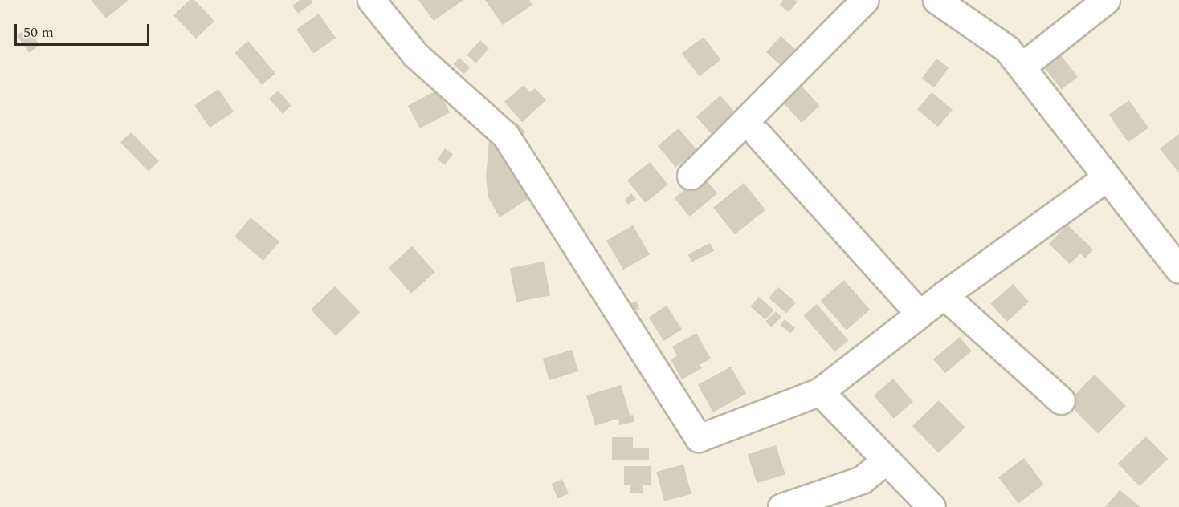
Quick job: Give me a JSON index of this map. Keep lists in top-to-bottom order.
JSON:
{
  "scale_bar": "50 m"
}
